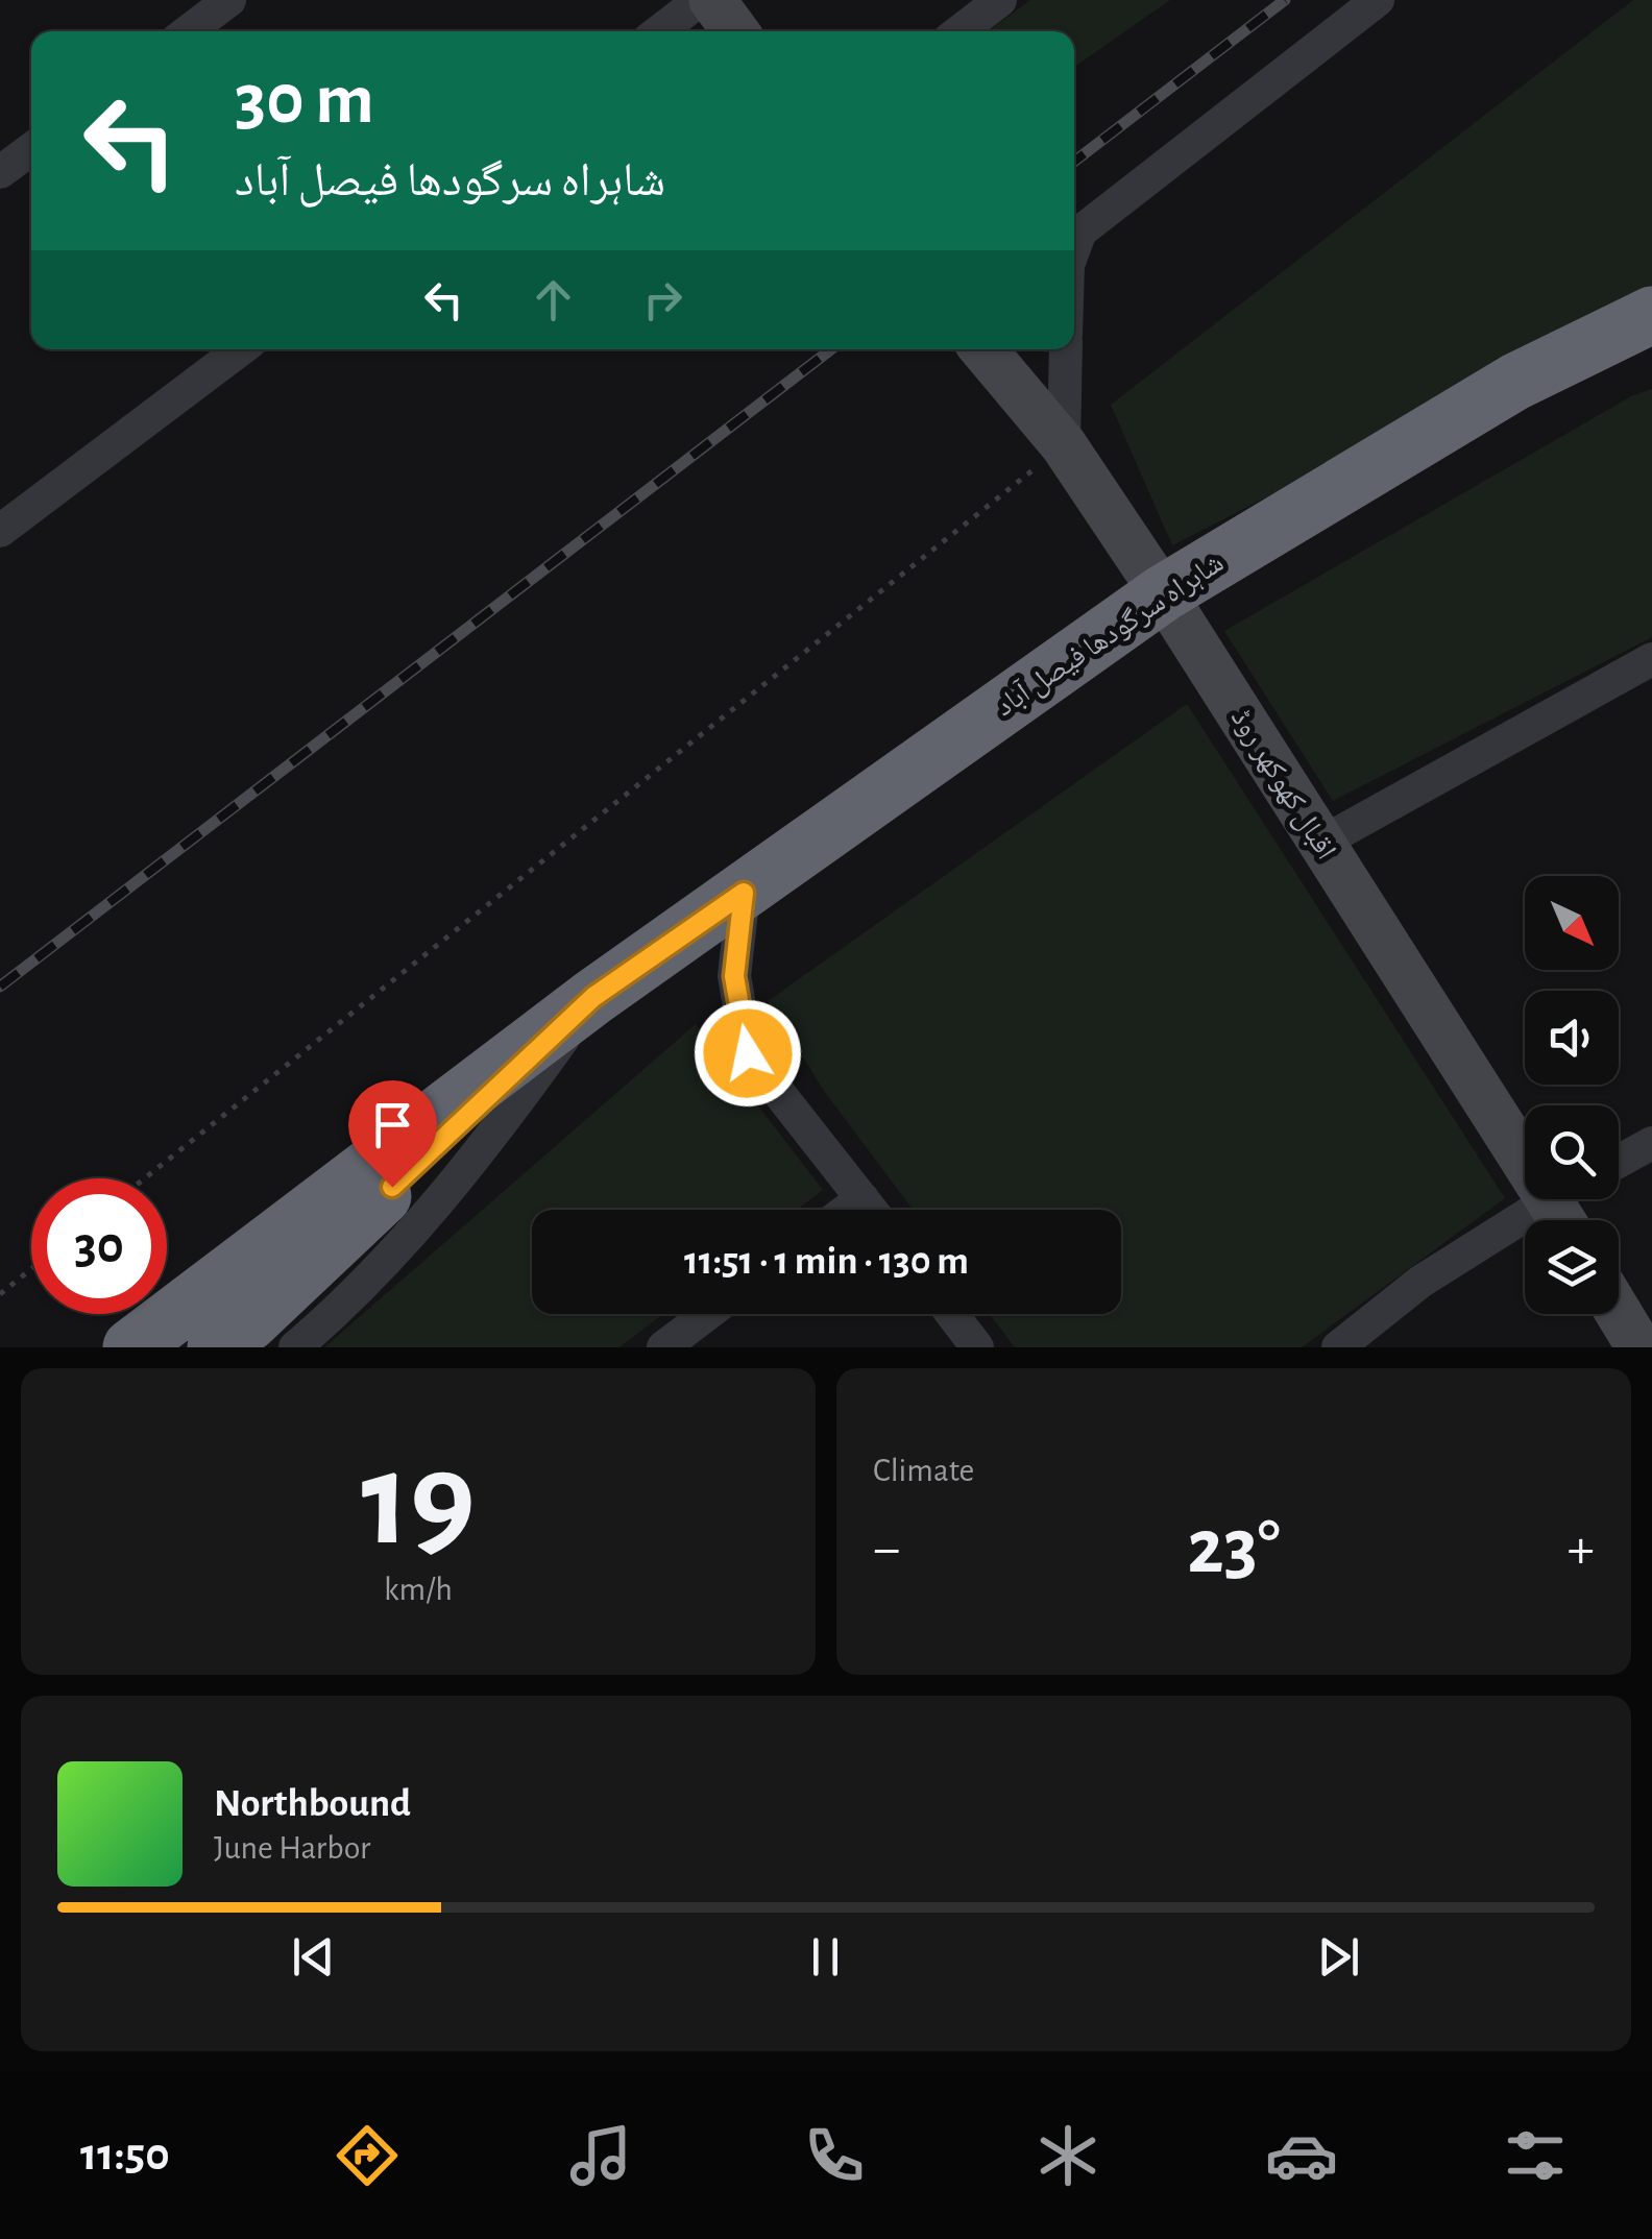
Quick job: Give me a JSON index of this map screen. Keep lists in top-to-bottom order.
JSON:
{
  "streets": {
    "highway": ["شاہراہ سرگودھا فیصل آباد"],
    "main road": ["اقبال کھوکھر روڈ"]
  },
  "crossings": [
    ["شاہراہ سرگودھا فیصل آباد", "اقبال کھوکھر روڈ"]
  ],
  "north": "bottom right",
  "page": {
    "turn": ["30 m", "شاہراہ سرگودھا فیصل آباد"],
    "limit": "30",
    "trip": "11:51 · 1 min · 130 m",
    "tile": [
      ["19", "km/h"],
      "Climate"
    ],
    "heat": ["−", "23°", "+"],
    "song": ["Northbound", "June Harbor"],
    "tabs": "11:50"
  }
}
